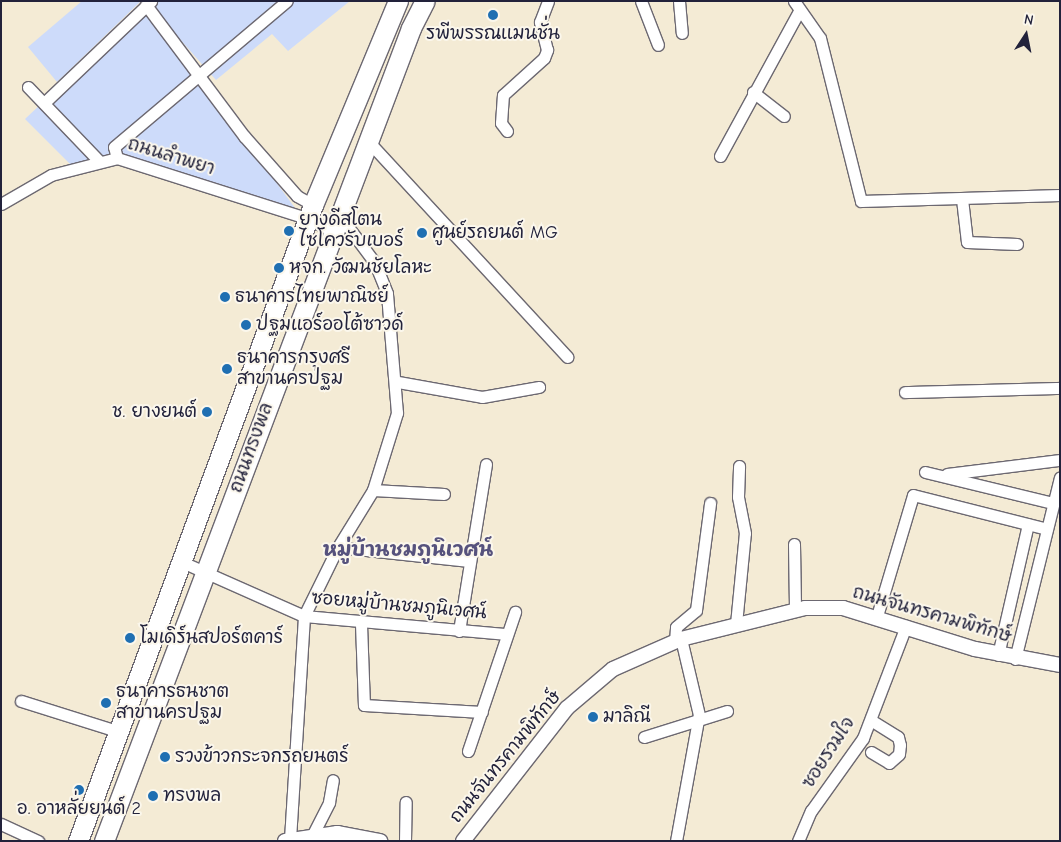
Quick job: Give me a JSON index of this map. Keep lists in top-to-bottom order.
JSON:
{
  "streets": {
    "highway": ["ถนนทรงพล"],
    "street": [
      "ถนนลำพยา",
      "ซอยหมู่บ้านชมภูนิเวศน์",
      "ถนนจันทรคามพิทักษ์",
      "ซอยรวมใจ"
    ]
  },
  "crossings": [
    ["ถนนลำพยา", "ถนนทรงพล"],
    ["ถนนทรงพล", "ซอยหมู่บ้านชมภูนิเวศน์"],
    ["ถนนจันทรคามพิทักษ์", "ซอยรวมใจ"]
  ],
  "districts": ["หมู่บ้านชมภูนิเวศน์"],
  "places": [
    "รพีพรรณแมนชั่น",
    "ยางดีสโตน ไซโควรับเบอร์",
    "ศูนย์รถยนต์ MG",
    "หจก. วัฒนชัยโลหะ",
    "ธนาคารไทยพาณิชย์",
    "ปฐมแอร์ออโต้ซาวด์",
    "ธนาคารกรุงศรี สาขานครปฐม",
    "ช. ยางยนต์",
    "โมเดิร์นสปอร์ตคาร์",
    "ธนาคารธนชาต สาขานครปฐม",
    "มาลิณี",
    "รวงข้าวกระจกรถยนตร์",
    "อ. อาหลั่ยยนต์ 2",
    "ทรงพล"
  ],
  "north": "top"
}
